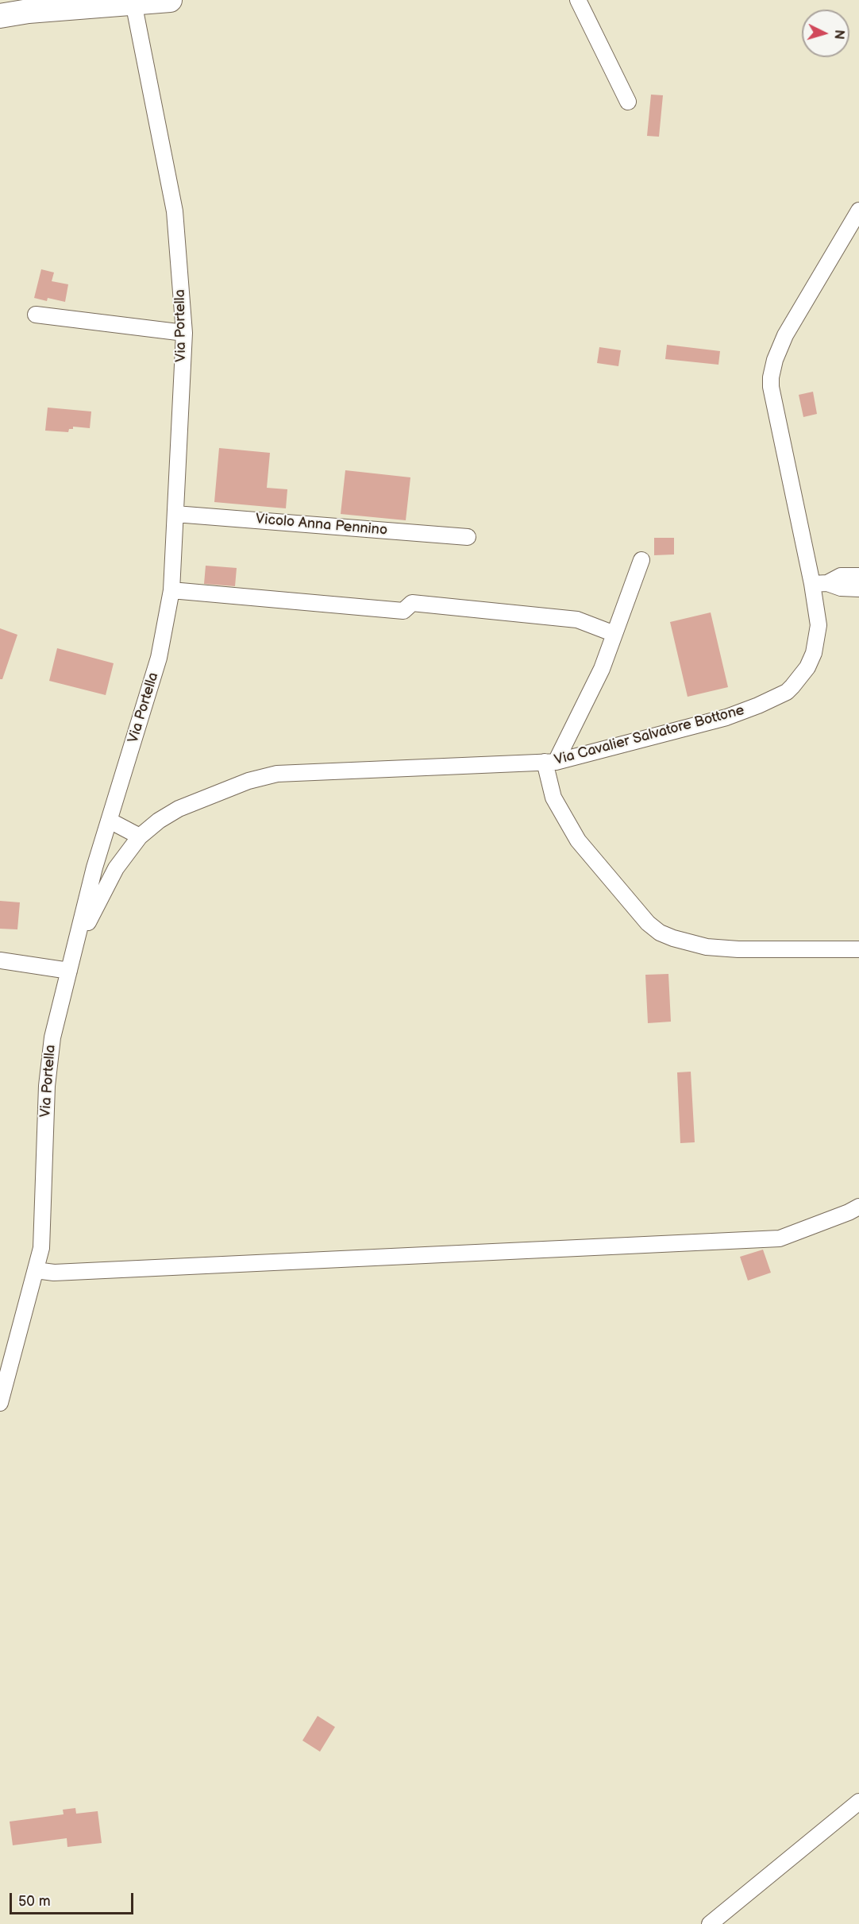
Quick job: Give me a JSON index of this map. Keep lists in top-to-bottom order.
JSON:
{
  "streets": {
    "street": ["Via Portella", "Vicolo Anna Pennino", "Via Cavalier Salvatore Bottone"]
  },
  "crossings": [
    ["Via Portella", "Vicolo Anna Pennino"],
    ["Via Portella", "Via Cavalier Salvatore Bottone"]
  ],
  "scale_bar": "50 m",
  "north": "right"
}
